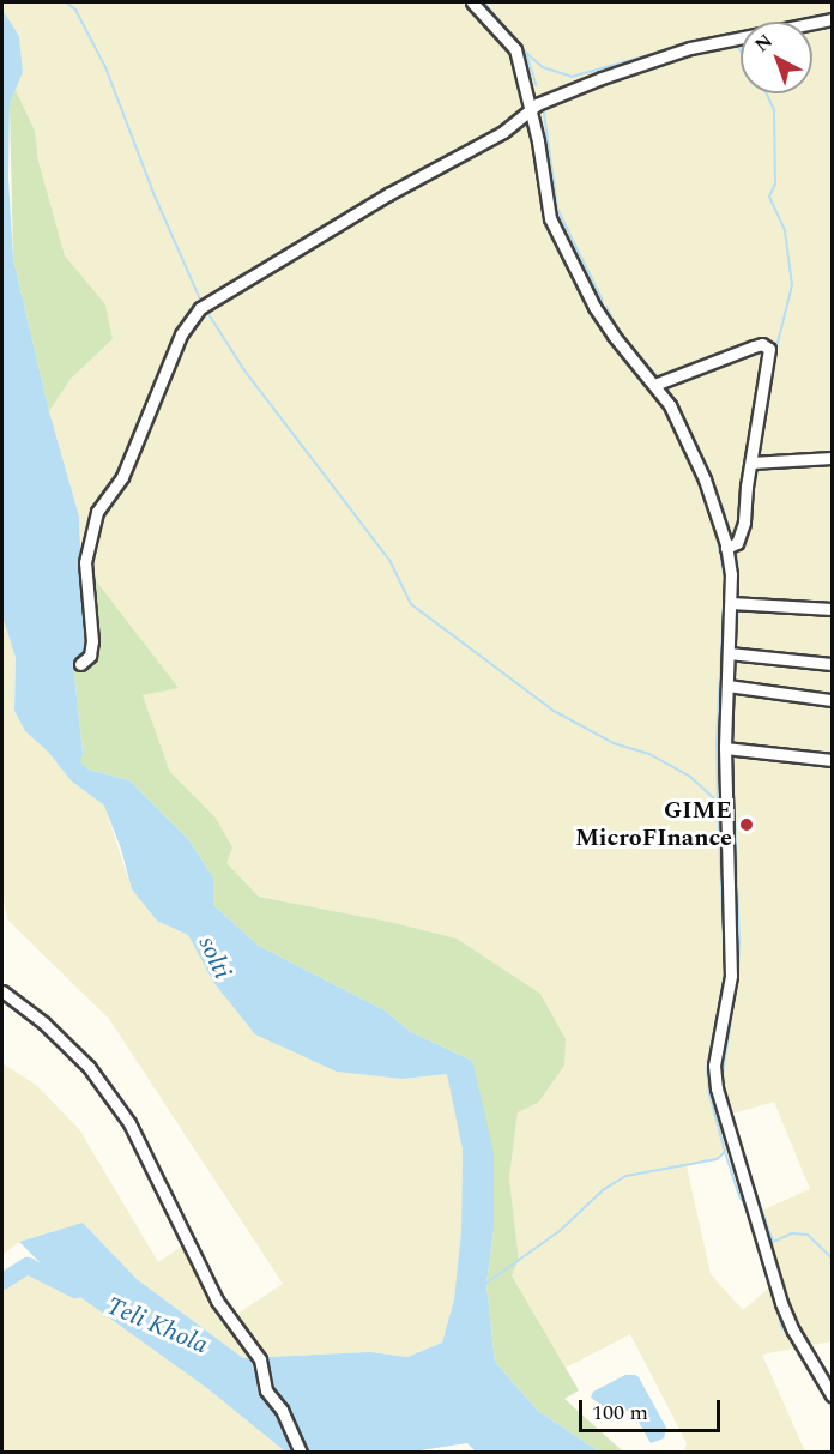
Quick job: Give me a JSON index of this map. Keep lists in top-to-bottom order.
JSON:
{
  "water": ["solti", "Teli Khola"],
  "places": ["GIME MicroFInance"],
  "scale_bar": "100 m",
  "north": "top left"
}
